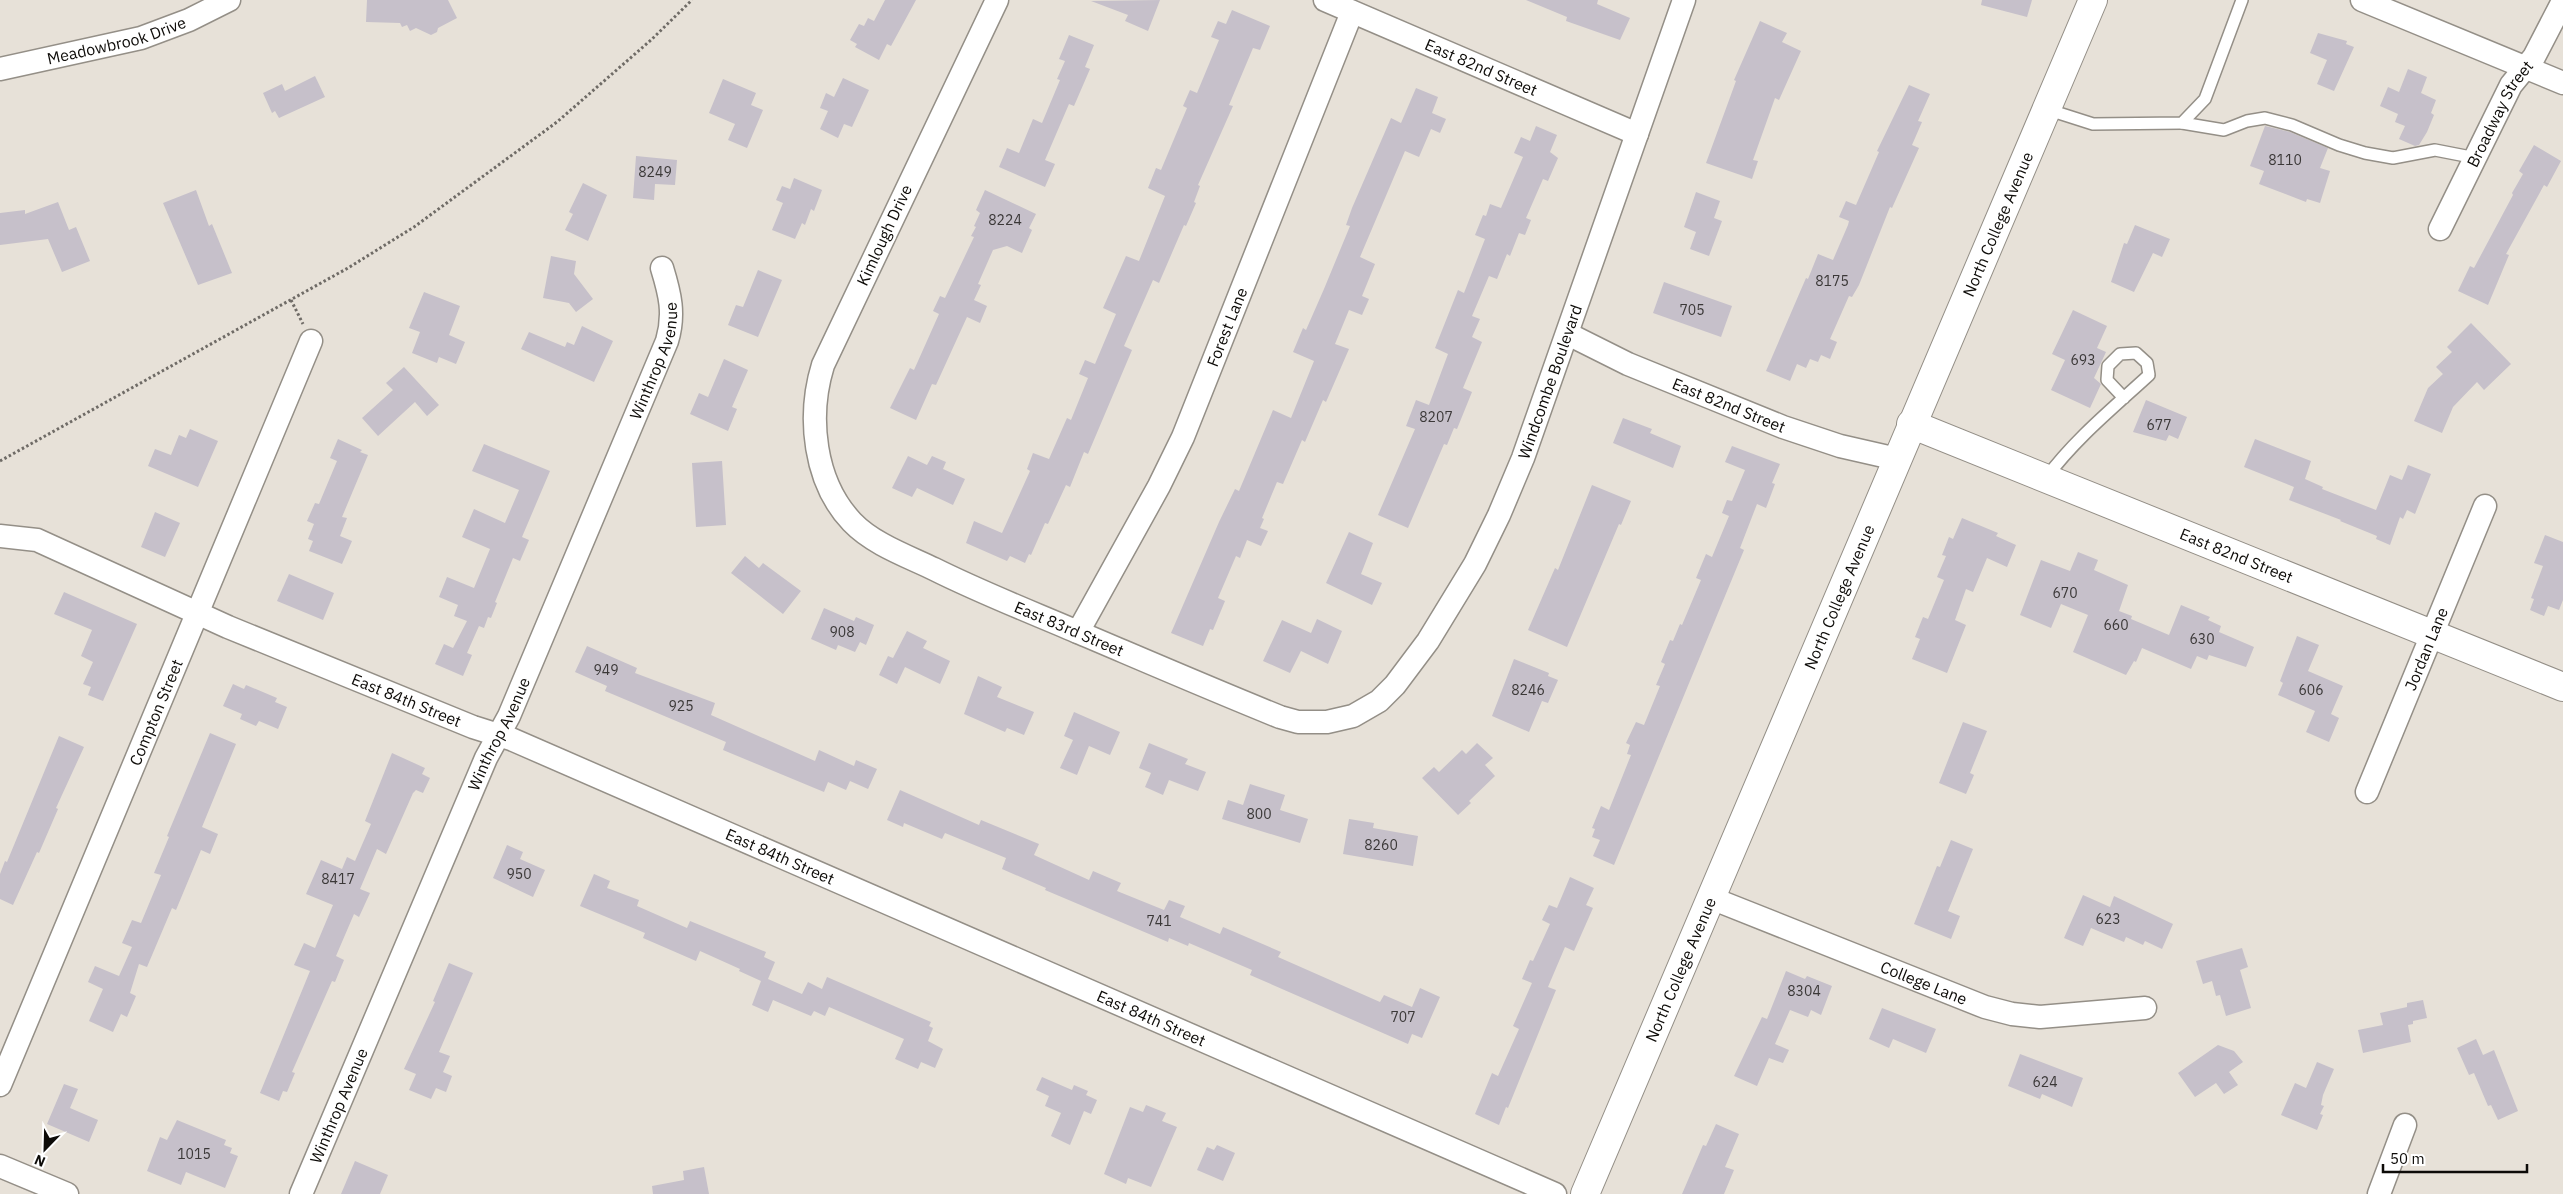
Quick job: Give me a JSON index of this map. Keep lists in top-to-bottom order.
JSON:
{
  "streets": {
    "main road": ["East 82nd Street", "North College Avenue"],
    "street": [
      "Meadowbrook Drive",
      "Broadway Street",
      "Kimlough Drive",
      "Forest Lane",
      "Winthrop Avenue",
      "Windcombe Boulevard",
      "East 83rd Street",
      "Jordan Lane",
      "East 84th Street",
      "Compton Street",
      "College Lane"
    ]
  },
  "crossings": [
    ["East 82nd Street", "North College Avenue"],
    ["East 82nd Street", "Forest Lane"],
    ["East 82nd Street", "Windcombe Boulevard"],
    ["East 82nd Street", "Jordan Lane"],
    ["North College Avenue", "College Lane"],
    ["Kimlough Drive", "East 83rd Street"],
    ["Forest Lane", "East 83rd Street"],
    ["Winthrop Avenue", "East 84th Street"],
    ["Windcombe Boulevard", "East 83rd Street"],
    ["East 84th Street", "Compton Street"]
  ],
  "house_numbers": [
    "8110",
    "8249",
    "8224",
    "8175",
    "705",
    "693",
    "8207",
    "677",
    "670",
    "660",
    "908",
    "630",
    "949",
    "8246",
    "606",
    "925",
    "800",
    "8260",
    "950",
    "8417",
    "623",
    "741",
    "8304",
    "707",
    "624",
    "1015"
  ],
  "scale_bar": "50 m",
  "north": "bottom left"
}
